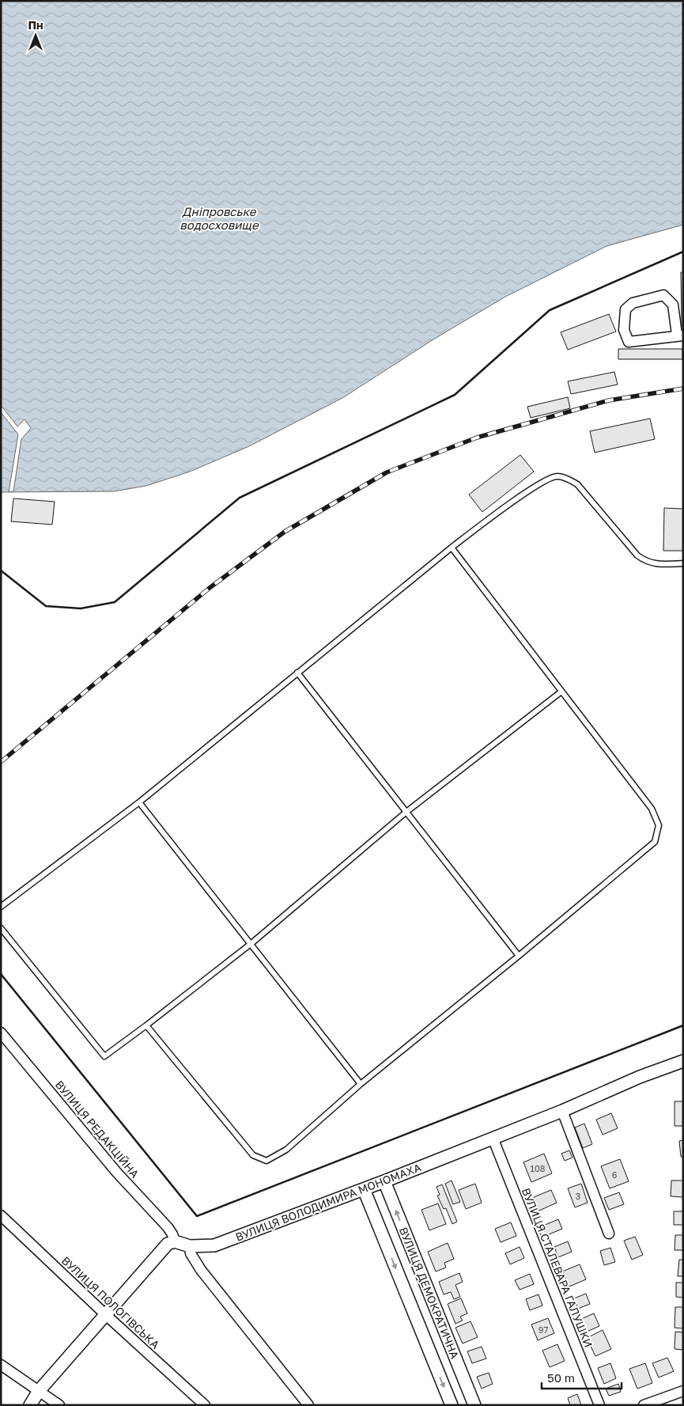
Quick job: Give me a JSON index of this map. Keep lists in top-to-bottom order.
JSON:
{
  "streets": {
    "street": [
      "ВУЛИЦЯ РЕДАКЦІЙНА",
      "ВУЛИЦЯ ВОЛОДИМИРА МОНОМАХА",
      "ВУЛИЦЯ СТАЛЕВАРА ГАЛУШКИ",
      "ВУЛИЦЯ ДЕМОКРАТИЧНА",
      "ВУЛИЦЯ ПОЛОГІВСЬКА"
    ]
  },
  "crossings": [
    ["ВУЛИЦЯ РЕДАКЦІЙНА", "ВУЛИЦЯ ВОЛОДИМИРА МОНОМАХА"],
    ["ВУЛИЦЯ ВОЛОДИМИРА МОНОМАХА", "ВУЛИЦЯ СТАЛЕВАРА ГАЛУШКИ"],
    ["ВУЛИЦЯ ВОЛОДИМИРА МОНОМАХА", "ВУЛИЦЯ ДЕМОКРАТИЧНА"]
  ],
  "water": ["Дніпровське водосховище"],
  "house_numbers": [
    "108",
    "6",
    "3",
    "97"
  ],
  "scale_bar": "50 m",
  "north": "top"
}
